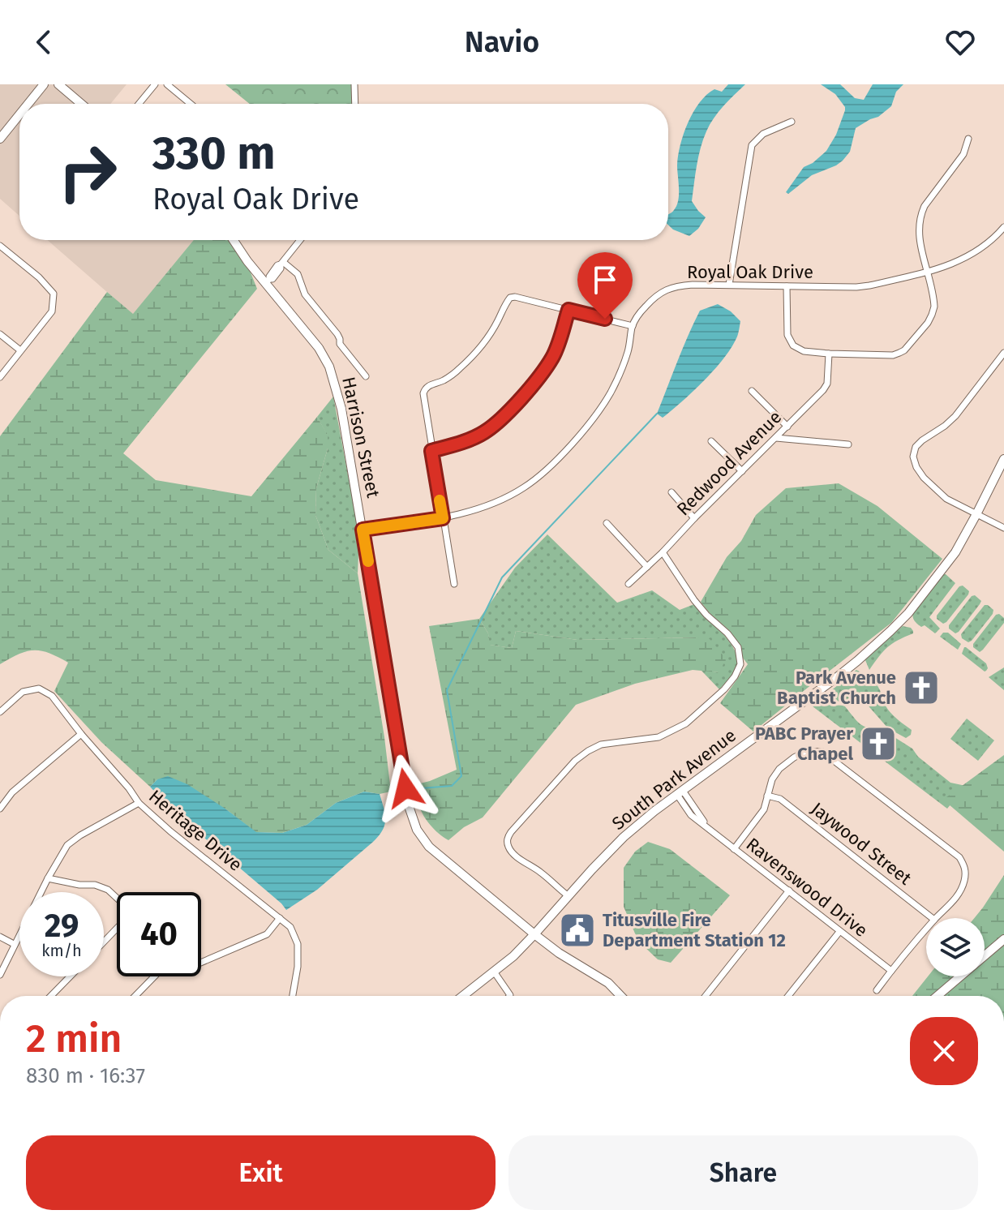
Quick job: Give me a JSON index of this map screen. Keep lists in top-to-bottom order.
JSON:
{
  "streets": {
    "street": [
      "Royal Oak Drive",
      "Harrison Street",
      "Redwood Avenue",
      "South Park Avenue",
      "Heritage Drive",
      "Jaywood Street",
      "Ravenswood Drive"
    ]
  },
  "crossings": [
    ["Royal Oak Drive", "Harrison Street"],
    ["Harrison Street", "South Park Avenue"],
    ["South Park Avenue", "Ravenswood Drive"]
  ],
  "places": {
    "church": ["Park Avenue Baptist Church", "PABC Prayer Chapel"],
    "public building": ["Titusville Fire Department Station 12"]
  },
  "page": {
    "header": "Navio",
    "turn": ["330 m", "Royal Oak Drive"],
    "speed": "29 km/h",
    "limit": "40",
    "heading": ["2 min", "830 m · 16:37"],
    "buttons": ["Exit", "Share"]
  }
}
